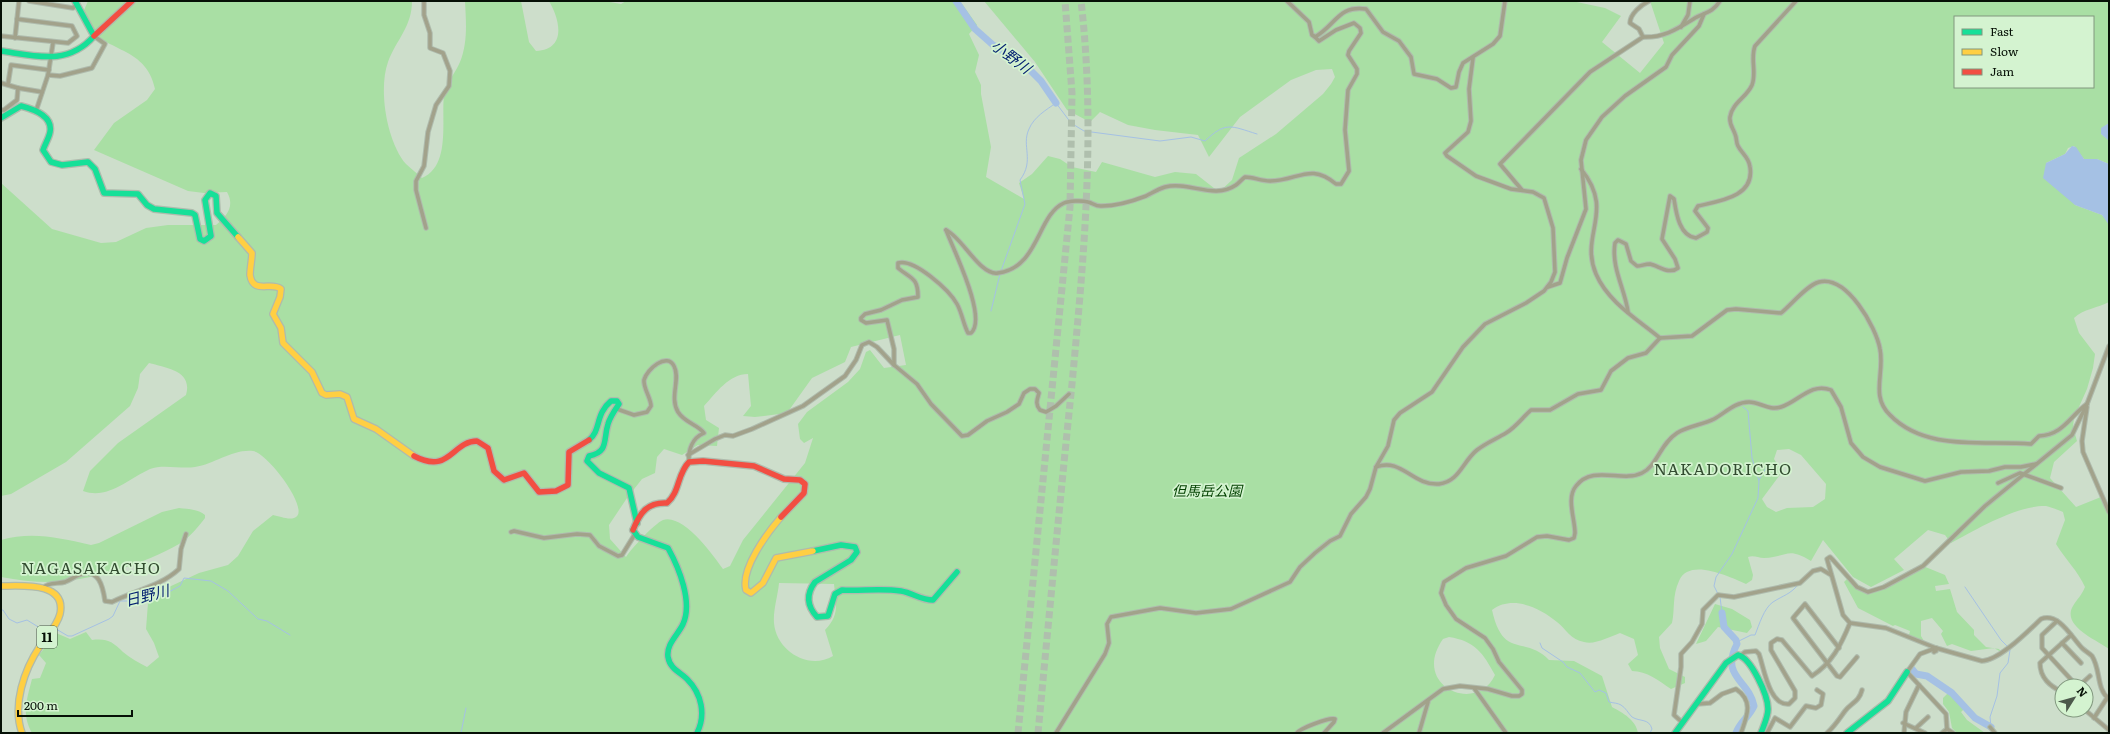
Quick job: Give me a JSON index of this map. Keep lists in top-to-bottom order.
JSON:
{
  "streets": {
    "street": ["11"]
  },
  "districts": ["NAKADORICHO", "NAGASAKACHO"],
  "water": ["小野川", "日野川"],
  "parks": ["但馬岳公園"],
  "legend": ["Fast", "Slow", "Jam"],
  "scale_bar": "200 m",
  "north": "top right"
}
